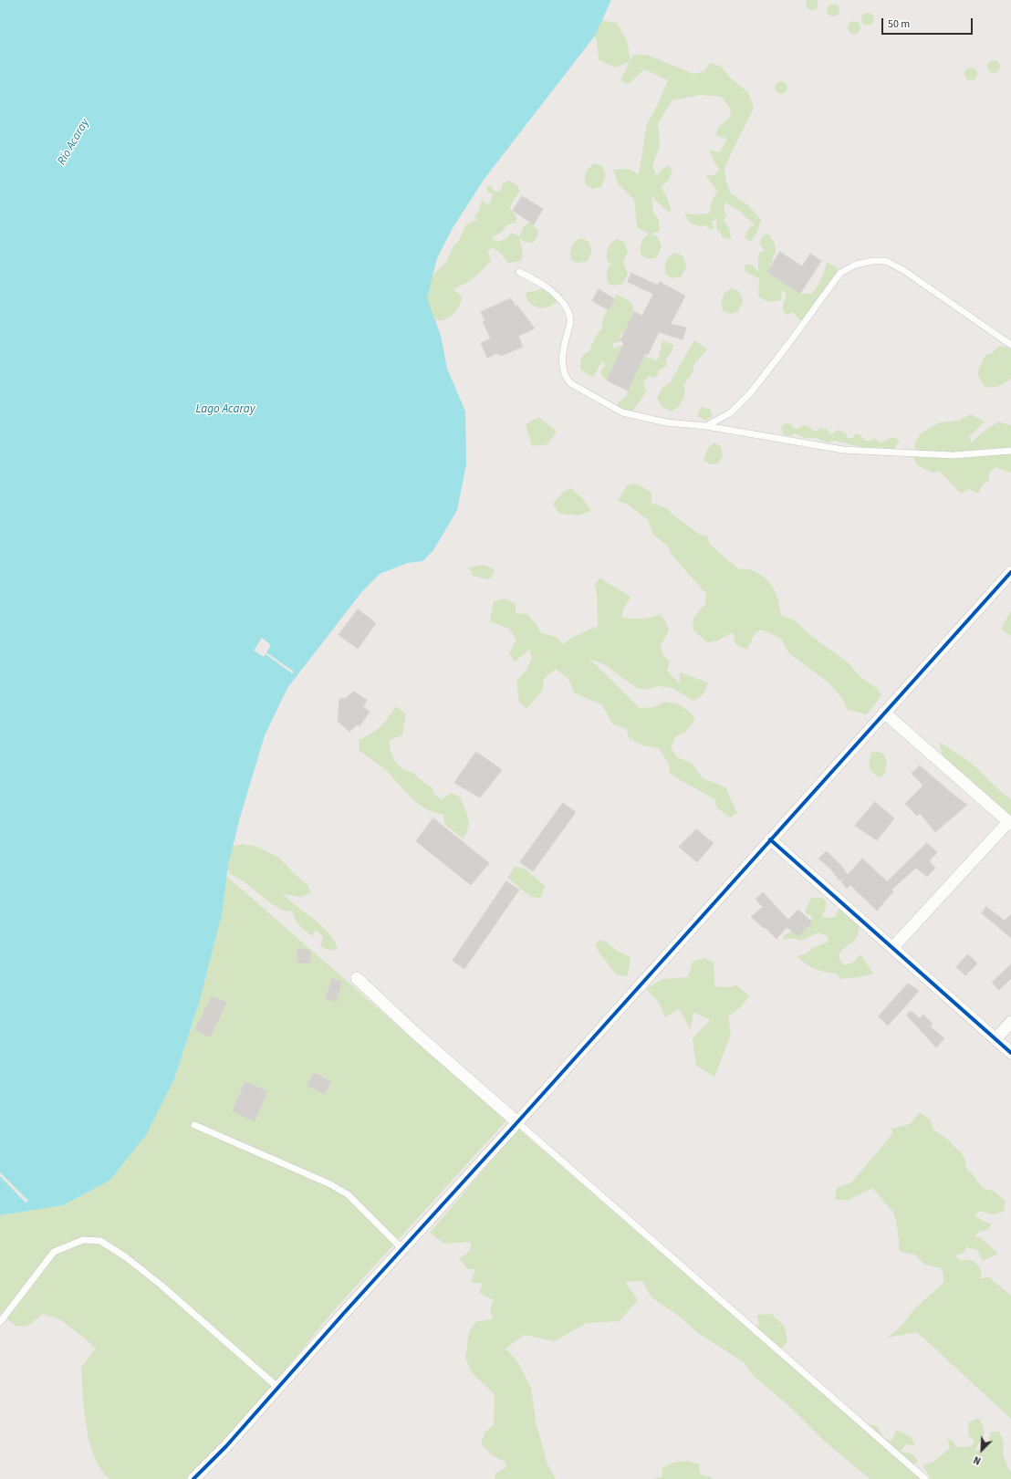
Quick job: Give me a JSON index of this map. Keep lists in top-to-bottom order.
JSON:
{
  "water": ["Río Acaray", "Lago Acaray"],
  "scale_bar": "50 m",
  "north": "bottom left"
}
